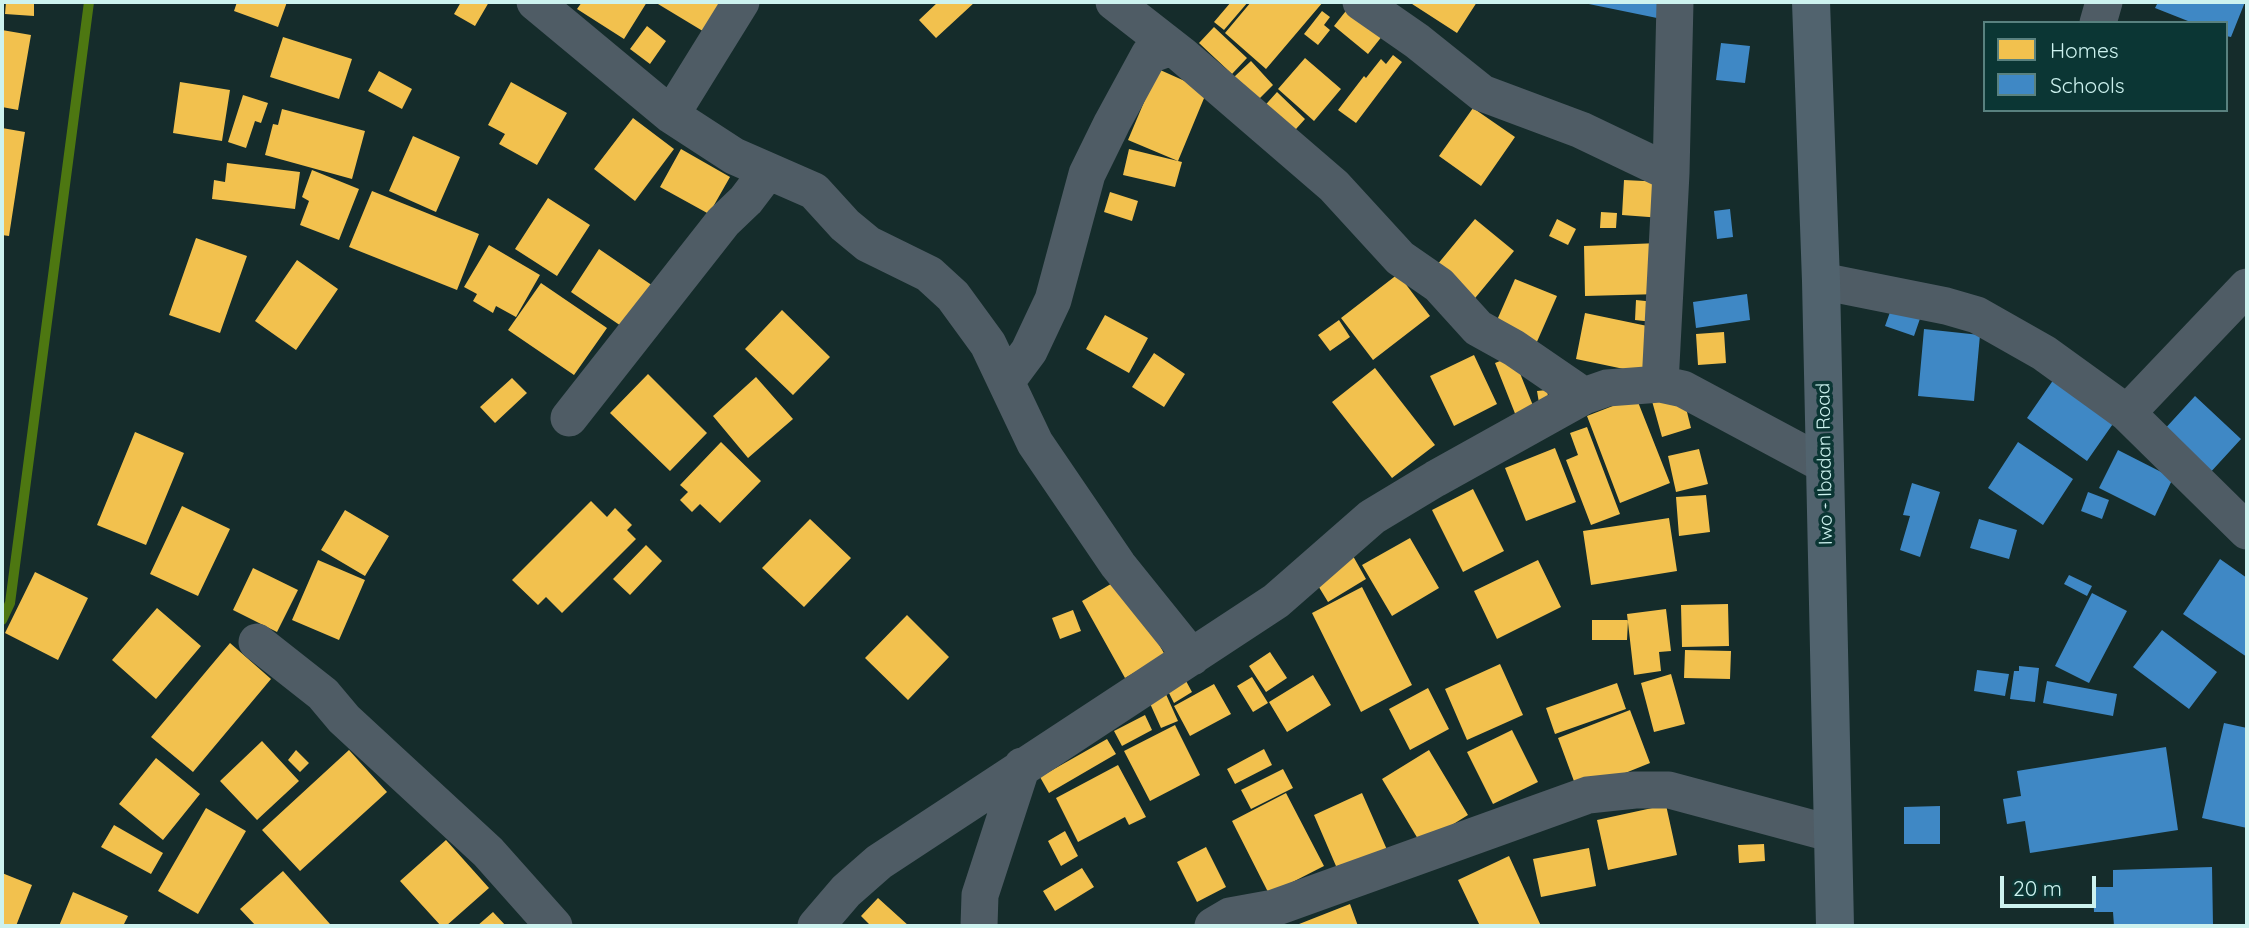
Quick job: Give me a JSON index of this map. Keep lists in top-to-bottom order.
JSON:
{
  "streets": {
    "main road": ["Iwo - Ibadan Road"]
  },
  "legend": ["Homes", "Schools"],
  "scale_bar": "20 m"
}
